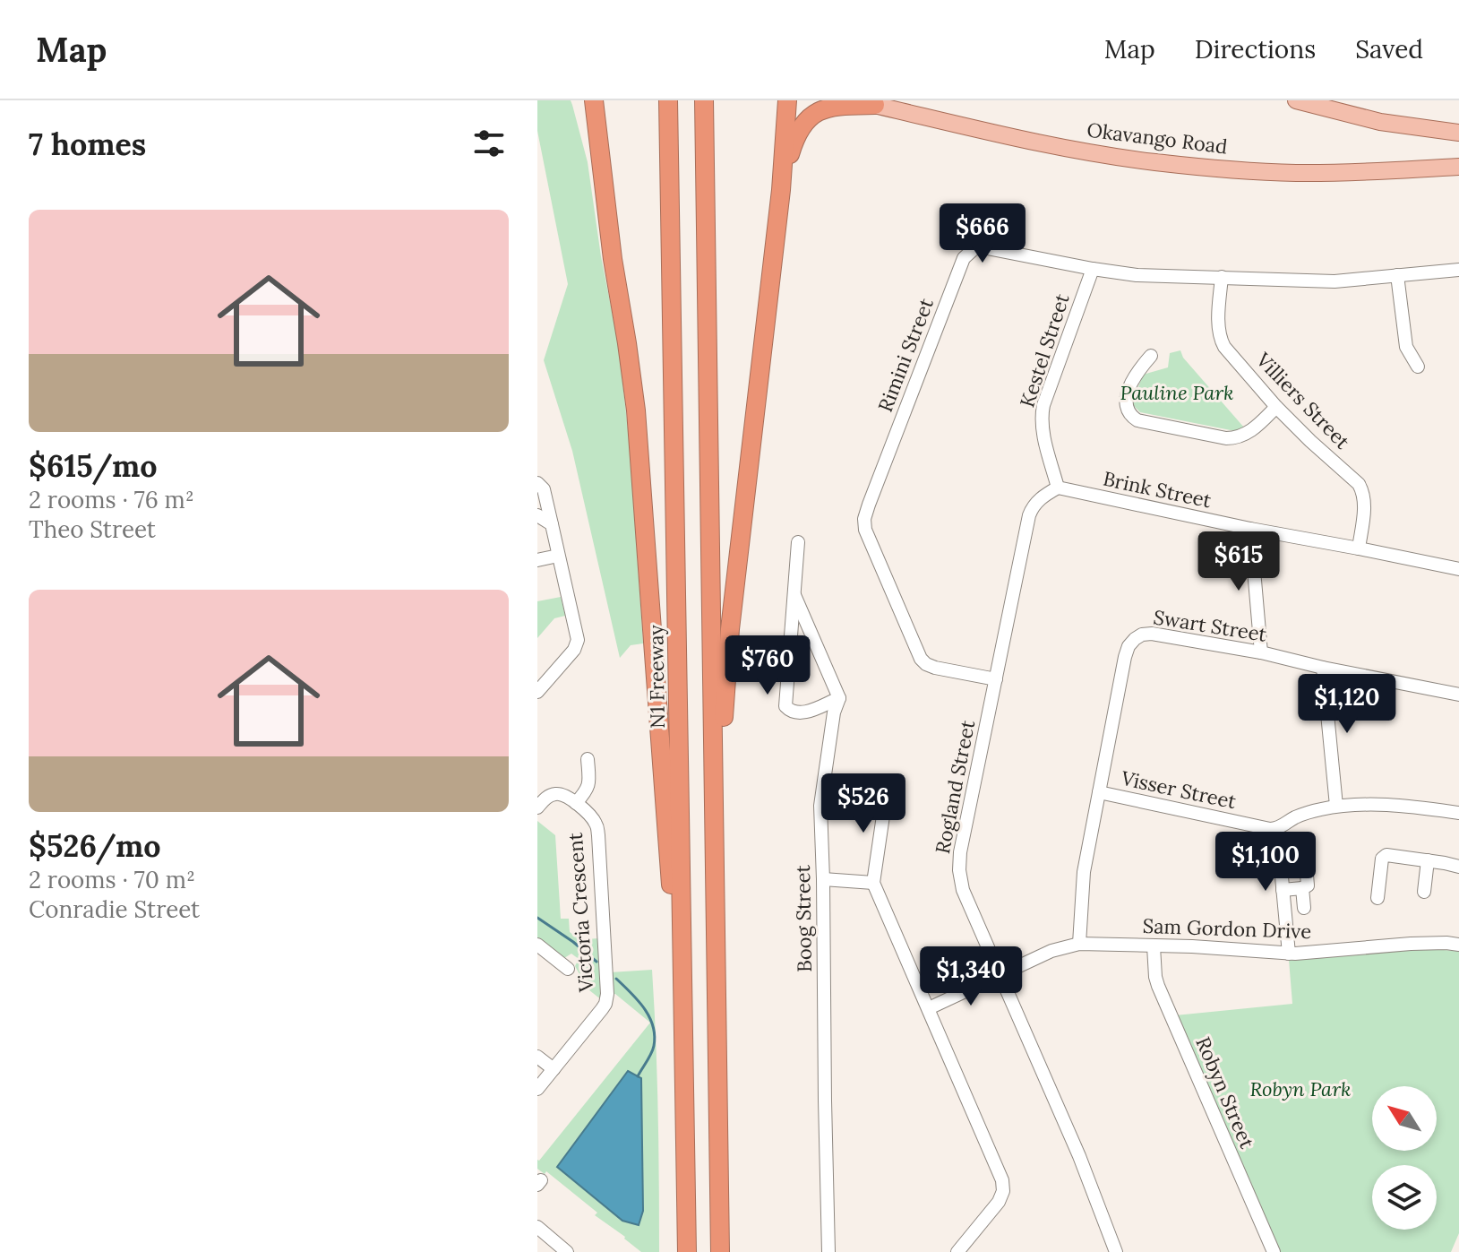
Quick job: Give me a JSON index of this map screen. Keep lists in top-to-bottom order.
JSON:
{
  "streets": {
    "highway": ["N1 Freeway"],
    "main road": ["Okavango Road"],
    "street": [
      "Kestel Street",
      "Rimini Street",
      "Villiers Street",
      "Brink Street",
      "Swart Street",
      "Rogland Street",
      "Visser Street",
      "Victoria Crescent",
      "Boog Street",
      "Sam Gordon Drive",
      "Robyn Street"
    ]
  },
  "crossings": [
    ["Kestel Street", "Rimini Street"],
    ["Kestel Street", "Brink Street"],
    ["Kestel Street", "Rogland Street"],
    ["Rimini Street", "Villiers Street"],
    ["Rimini Street", "Rogland Street"],
    ["Villiers Street", "Brink Street"],
    ["Brink Street", "Rogland Street"],
    ["Swart Street", "Visser Street"],
    ["Swart Street", "Sam Gordon Drive"],
    ["Rogland Street", "Sam Gordon Drive"],
    ["Sam Gordon Drive", "Robyn Street"]
  ],
  "parks": ["Pauline Park", "Robyn Park"],
  "north": "top left",
  "page": {
    "header": "Map",
    "nav": ["Map", "Directions", "Saved"],
    "heading": "7 homes",
    "list": [
      {
        "name": "$615/mo",
        "note": "2 rooms · 76 m² · Theo Street"
      },
      {
        "name": "$526/mo",
        "note": "2 rooms · 70 m² · Conradie Street"
      }
    ],
    "price": [
      "$666",
      "$615",
      "$760",
      "$1,120",
      "$526",
      "$1,100",
      "$1,340"
    ]
  }
}
